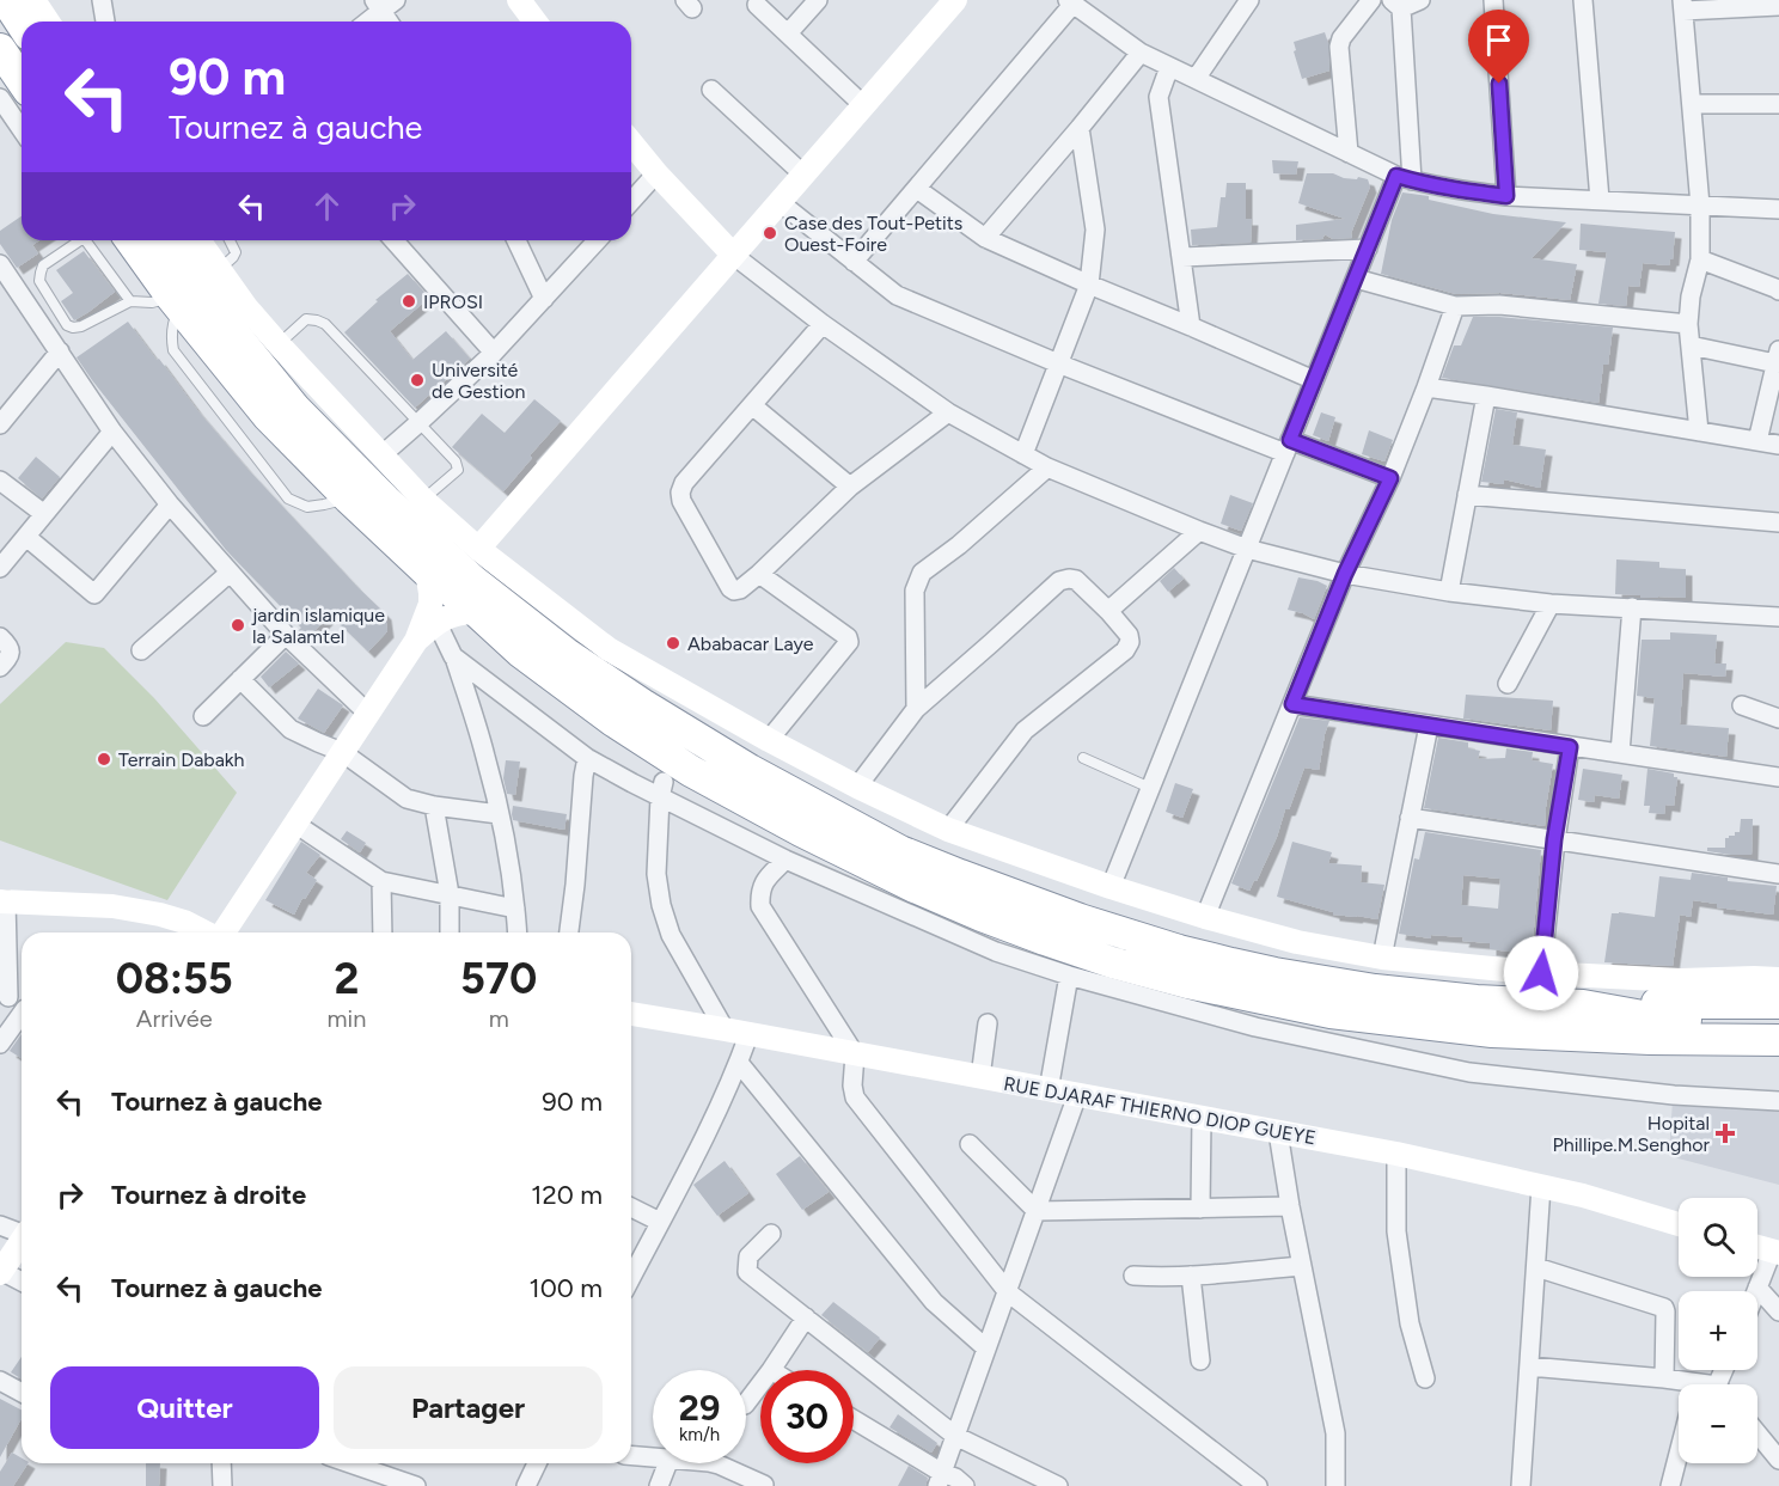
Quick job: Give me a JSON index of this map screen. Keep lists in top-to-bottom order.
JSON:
{
  "streets": {
    "street": ["RUE DJARAF THIERNO DIOP GUEYE"]
  },
  "places": {
    "other": [
      "Case des Tout-Petits Ouest-Foire",
      "IPROSI",
      "Université de Gestion",
      "jardin islamique la Salamtel",
      "Ababacar Laye",
      "Terrain Dabakh"
    ],
    "health": ["Hopital Phillipe.M.Senghor"]
  },
  "page": {
    "turn": ["90 m", "Tournez à gauche"],
    "eta": [
      "08:55",
      "Arrivée",
      "2",
      "min",
      "570",
      "m"
    ],
    "list": [
      {
        "name": "Tournez à gauche",
        "value": "90 m"
      },
      {
        "name": "Tournez à droite",
        "value": "120 m"
      },
      {
        "name": "Tournez à gauche",
        "value": "100 m"
      }
    ],
    "map_buttons": ["+", "−"],
    "buttons": ["Quitter", "Partager"],
    "speed": "29 km/h",
    "limit": "30"
  }
}
